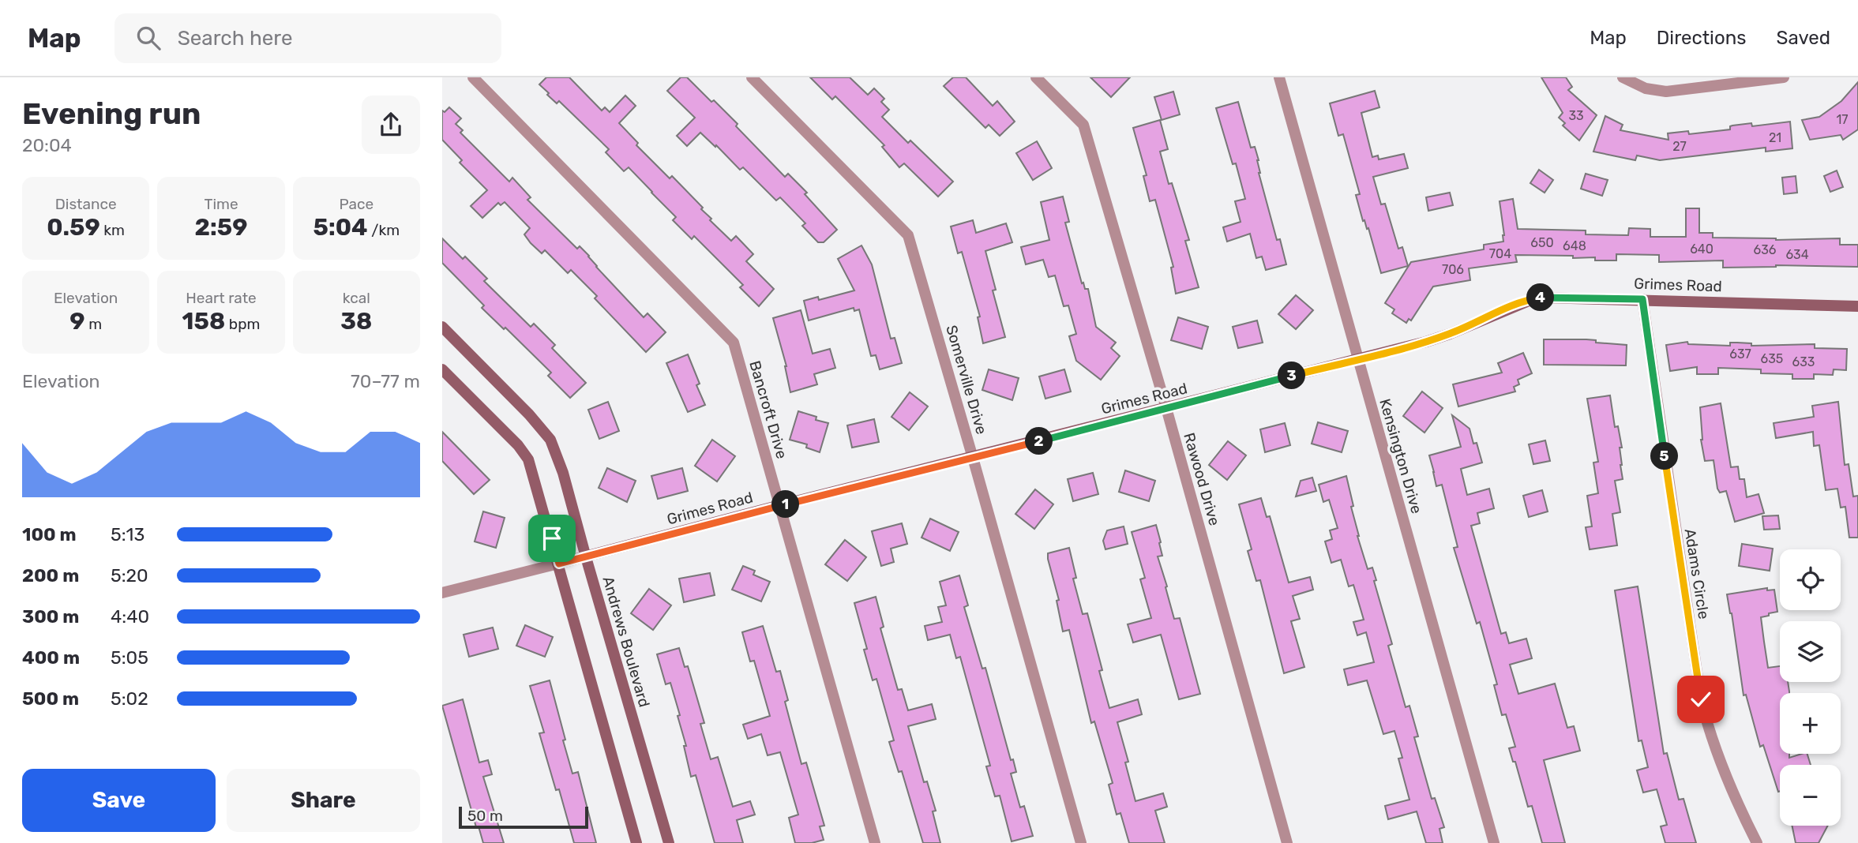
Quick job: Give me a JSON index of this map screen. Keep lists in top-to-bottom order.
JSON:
{
  "streets": {
    "street": [
      "Grimes Road",
      "Somerville Drive",
      "Bancroft Drive",
      "Kensington Drive",
      "Rawood Drive",
      "Adams Circle",
      "Andrews Boulevard"
    ]
  },
  "crossings": [
    ["Grimes Road", "Somerville Drive"],
    ["Grimes Road", "Bancroft Drive"],
    ["Grimes Road", "Kensington Drive"],
    ["Grimes Road", "Rawood Drive"],
    ["Grimes Road", "Adams Circle"],
    ["Grimes Road", "Andrews Boulevard"]
  ],
  "house_numbers": [
    "33",
    "17",
    "21",
    "27",
    "650",
    "648",
    "640",
    "636",
    "704",
    "634",
    "706",
    "637",
    "635",
    "633"
  ],
  "scale_bar": "50 m",
  "page": {
    "header": "Map",
    "search": "Search here",
    "nav": ["Map", "Directions", "Saved"],
    "heading": ["Evening run", "20:04"],
    "stats": [
      ["Distance", "0.59 km"],
      ["Time", "2:59"],
      ["Pace", "5:04 /km"],
      ["Elevation", "9 m"],
      ["Heart rate", "158 bpm"],
      ["kcal", "38"]
    ],
    "pins": [
      "4",
      "3",
      "2",
      "5",
      "1"
    ],
    "chart": ["Elevation", "70–77 m"],
    "list": [
      {
        "name": "100 m",
        "note": "5:13"
      },
      {
        "name": "200 m",
        "note": "5:20"
      },
      {
        "name": "300 m",
        "note": "4:40"
      },
      {
        "name": "400 m",
        "note": "5:05"
      },
      {
        "name": "500 m",
        "note": "5:02"
      }
    ],
    "map_buttons": ["+", "−"],
    "buttons": ["Save", "Share"],
    "scale": "50 m"
  }
}
